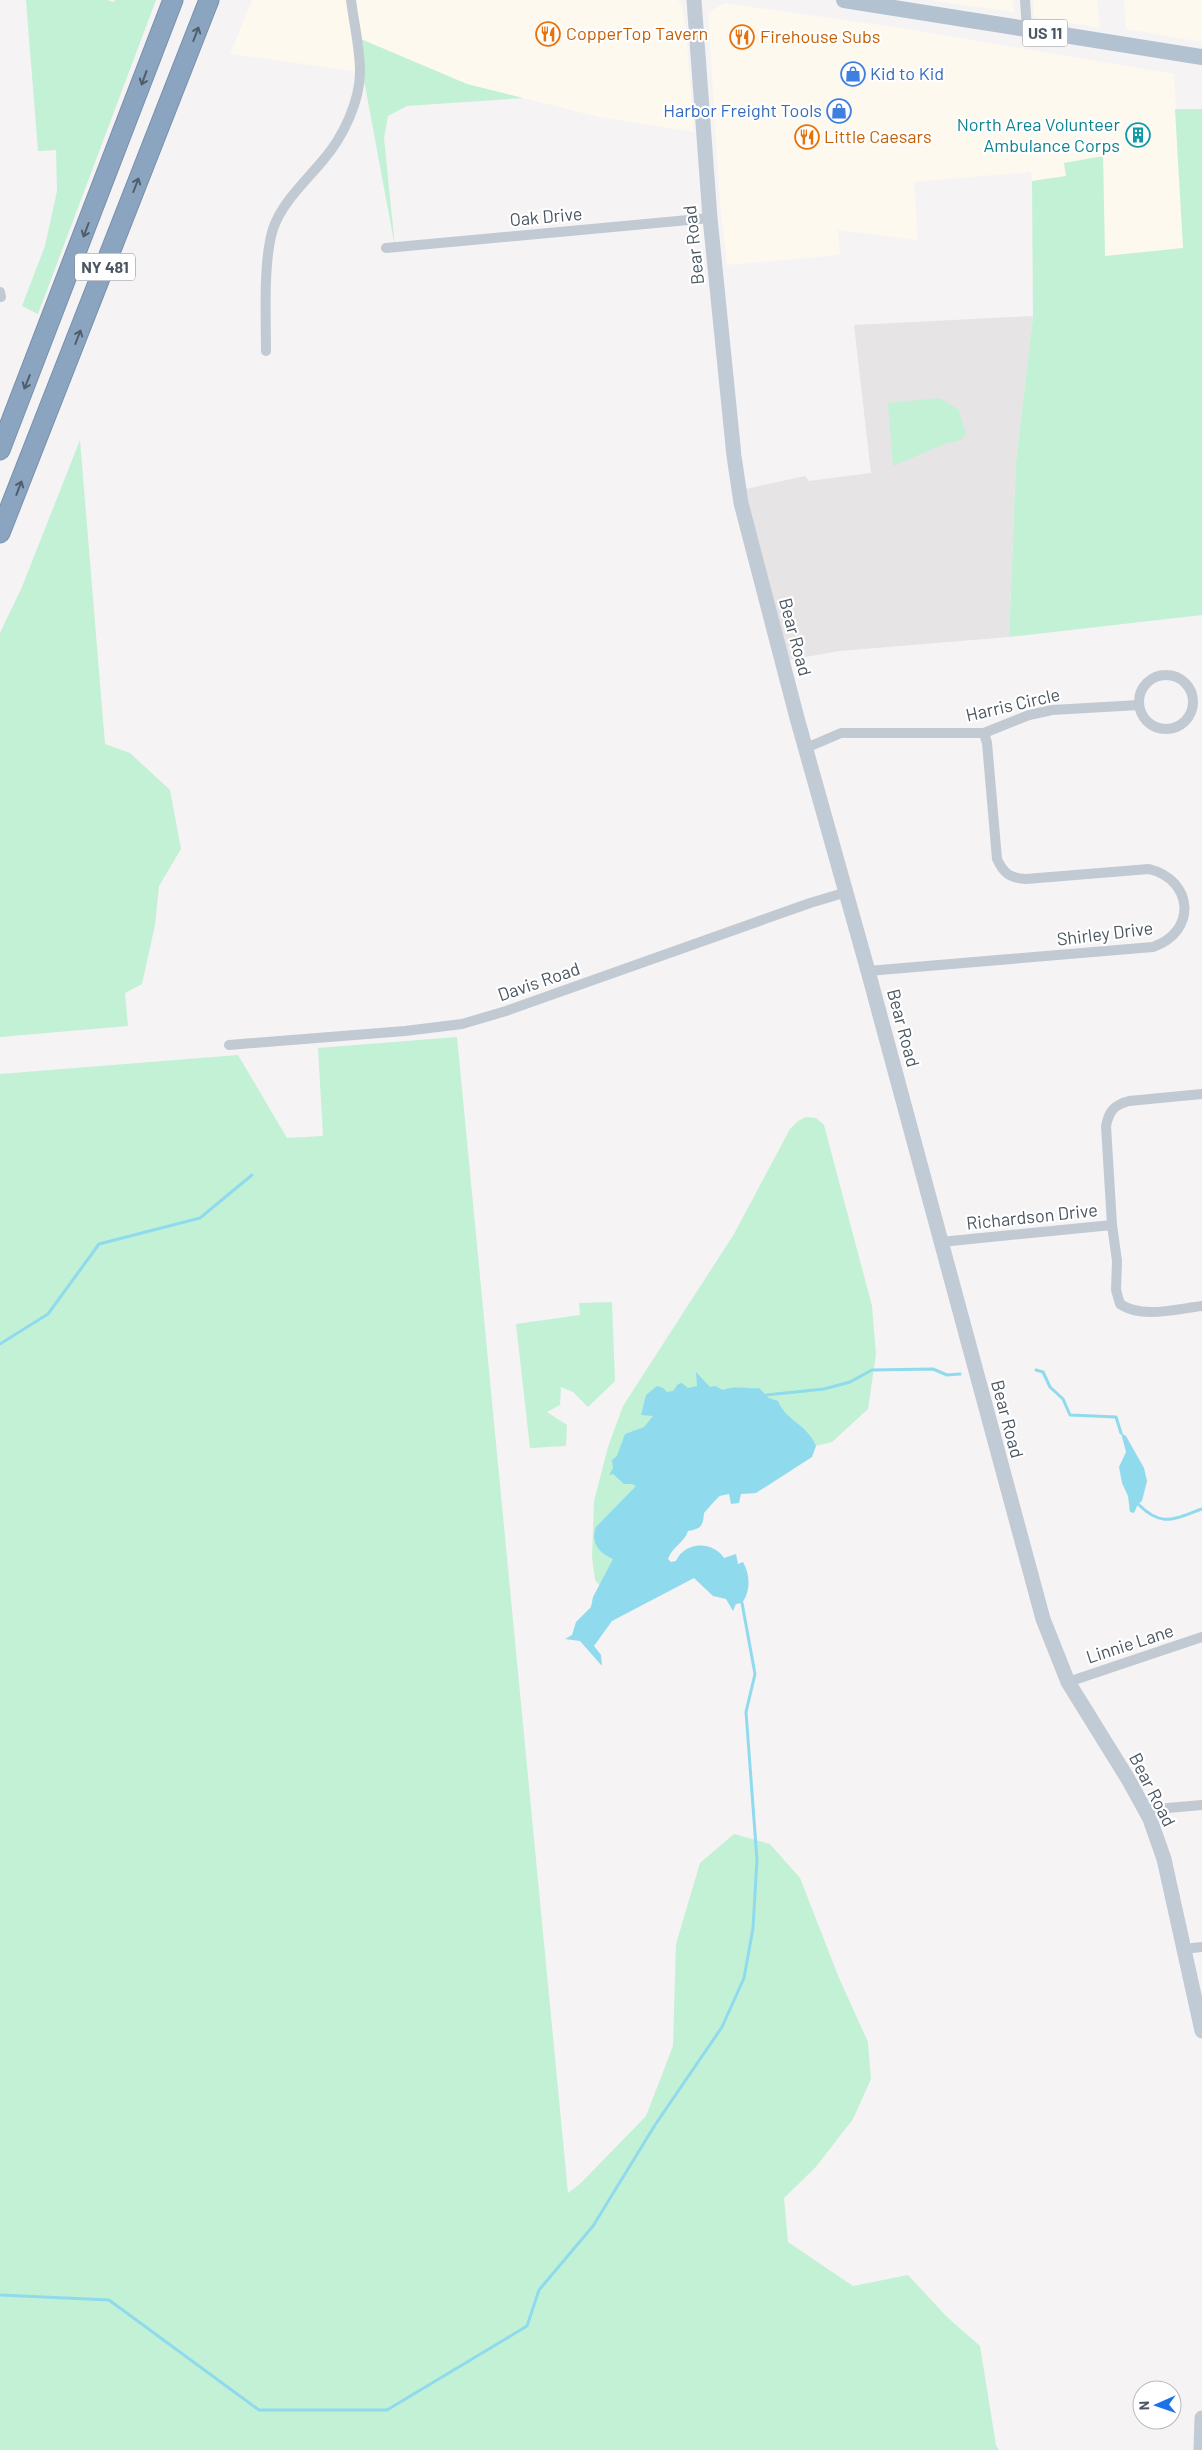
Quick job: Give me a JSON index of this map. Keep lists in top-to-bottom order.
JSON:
{
  "streets": {
    "highway": ["NY 481"],
    "main road": ["US 11", "Bear Road"],
    "street": [
      "Oak Drive",
      "Harris Circle",
      "Shirley Drive",
      "Davis Road",
      "Richardson Drive",
      "Linnie Lane"
    ]
  },
  "crossings": [
    ["Oak Drive", "Bear Road"],
    ["Bear Road", "Harris Circle"],
    ["Bear Road", "Shirley Drive"],
    ["Bear Road", "Davis Road"],
    ["Bear Road", "Richardson Drive"],
    ["Bear Road", "Linnie Lane"],
    ["Harris Circle", "Shirley Drive"]
  ],
  "places": {
    "restaurant": ["CopperTop Tavern", "Firehouse Subs", "Little Caesars"],
    "shop": ["Kid to Kid", "Harbor Freight Tools"],
    "building": ["North Area Volunteer Ambulance Corps"]
  },
  "north": "left"
}
